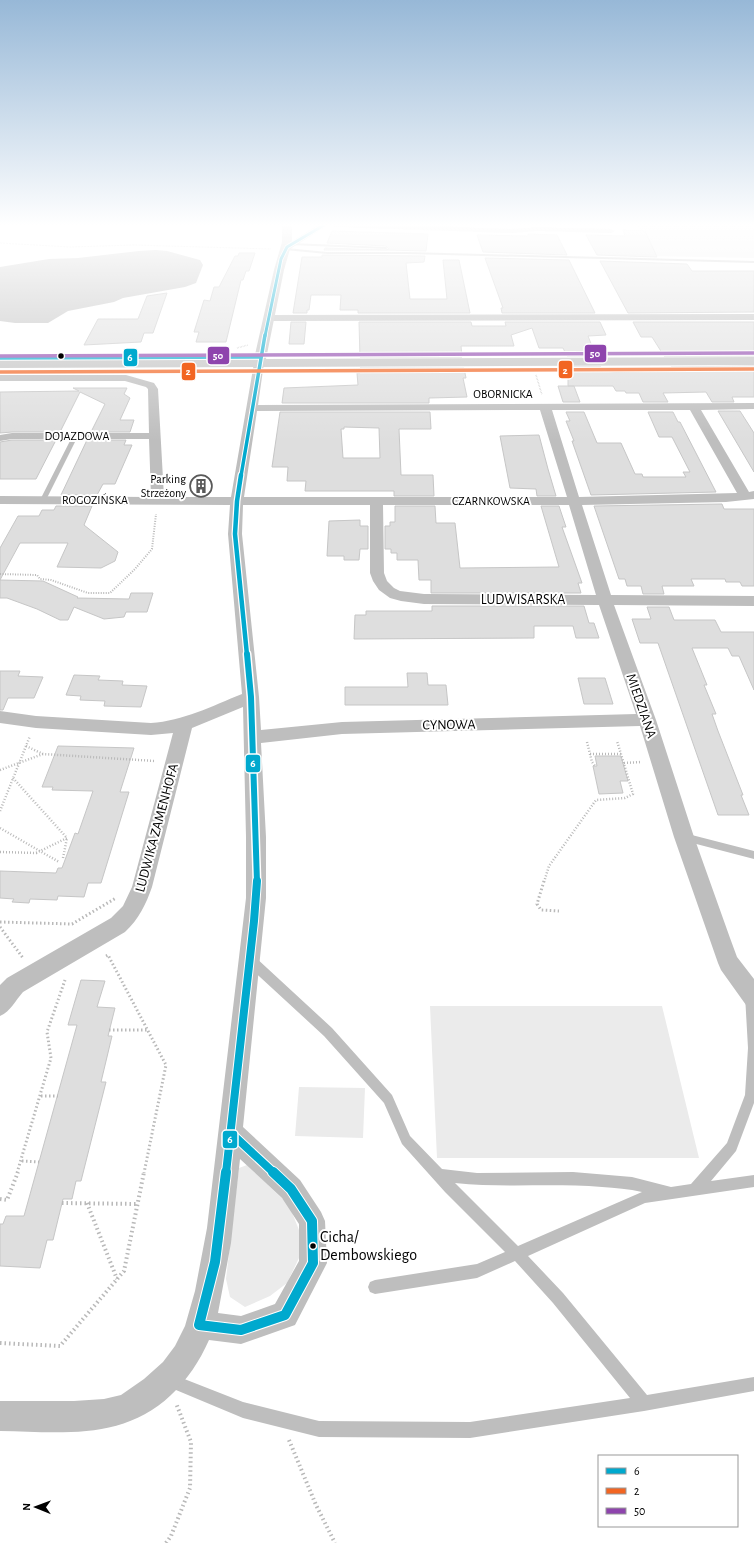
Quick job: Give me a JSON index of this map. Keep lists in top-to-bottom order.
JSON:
{
  "streets": {
    "street": [
      "OBORNICKA",
      "DOJAZDOWA",
      "ROGOZIŃSKA",
      "CZARNKOWSKA",
      "LUDWISARSKA",
      "MIEDZIANA",
      "CYNOWA",
      "LUDWIKA ZAMENHOFA"
    ]
  },
  "crossings": [
    ["OBORNICKA", "CZARNKOWSKA"],
    ["OBORNICKA", "MIEDZIANA"],
    ["ROGOZIŃSKA", "CZARNKOWSKA"],
    ["CZARNKOWSKA", "LUDWISARSKA"],
    ["CZARNKOWSKA", "MIEDZIANA"],
    ["LUDWISARSKA", "MIEDZIANA"],
    ["MIEDZIANA", "CYNOWA"]
  ],
  "places": {
    "building": ["Parking Strzeżony"],
    "other": ["Cicha/ Dembowskiego"]
  },
  "lines": ["transit line 6", "transit line 50", "transit line 2"],
  "legend": ["6", "2", "50"],
  "north": "left"
}
